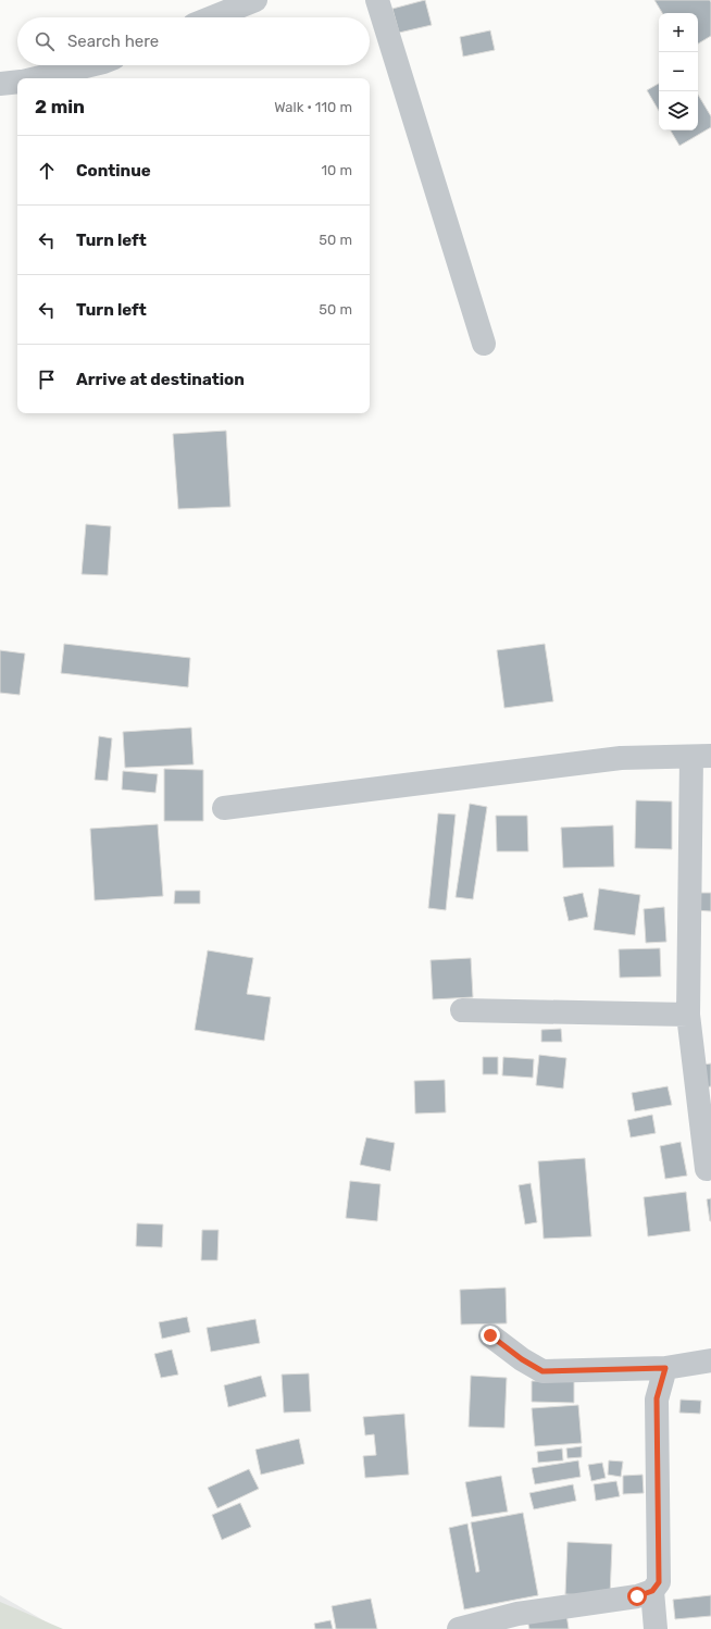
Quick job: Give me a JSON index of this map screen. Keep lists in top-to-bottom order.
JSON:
{
  "page": {
    "map_buttons": ["+", "−"],
    "search": "Search here",
    "heading": ["2 min", "Walk · 110 m"],
    "list": [
      ["Continue", "10 m"],
      ["Turn left", "50 m"],
      ["Turn left", "50 m"],
      "Arrive at destination"
    ]
  }
}
